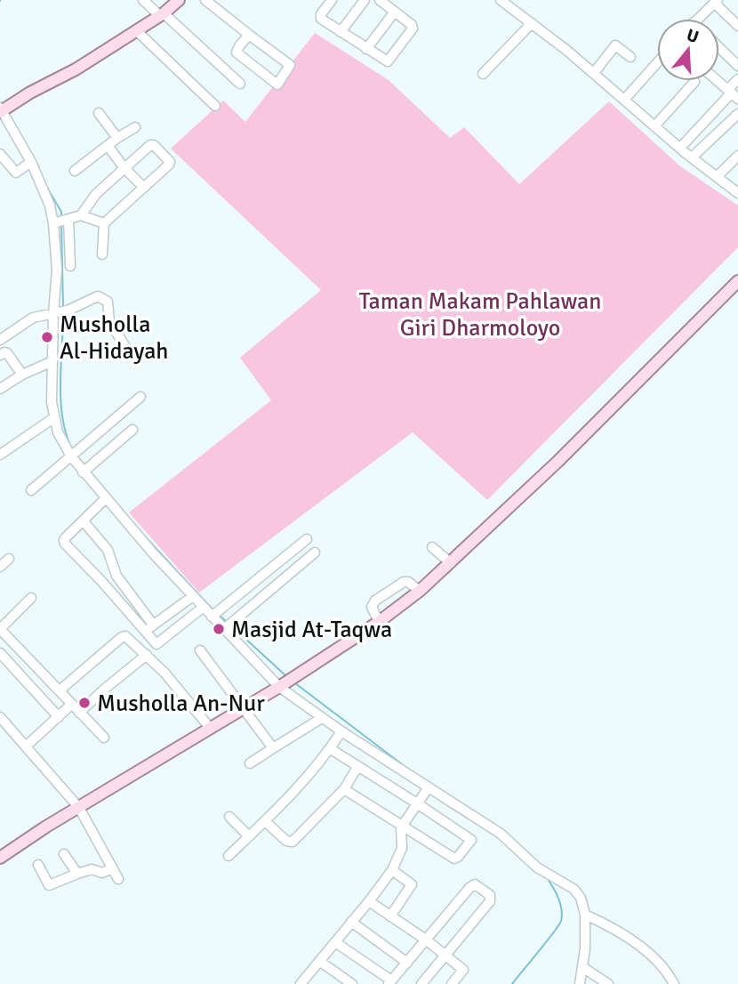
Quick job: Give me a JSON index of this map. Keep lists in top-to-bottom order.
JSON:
{
  "parks": ["Taman Makam Pahlawan Giri Dharmoloyo"],
  "places": ["Musholla Al-Hidayah", "Masjid At-Taqwa", "Musholla An-Nur"],
  "north": "top"
}
